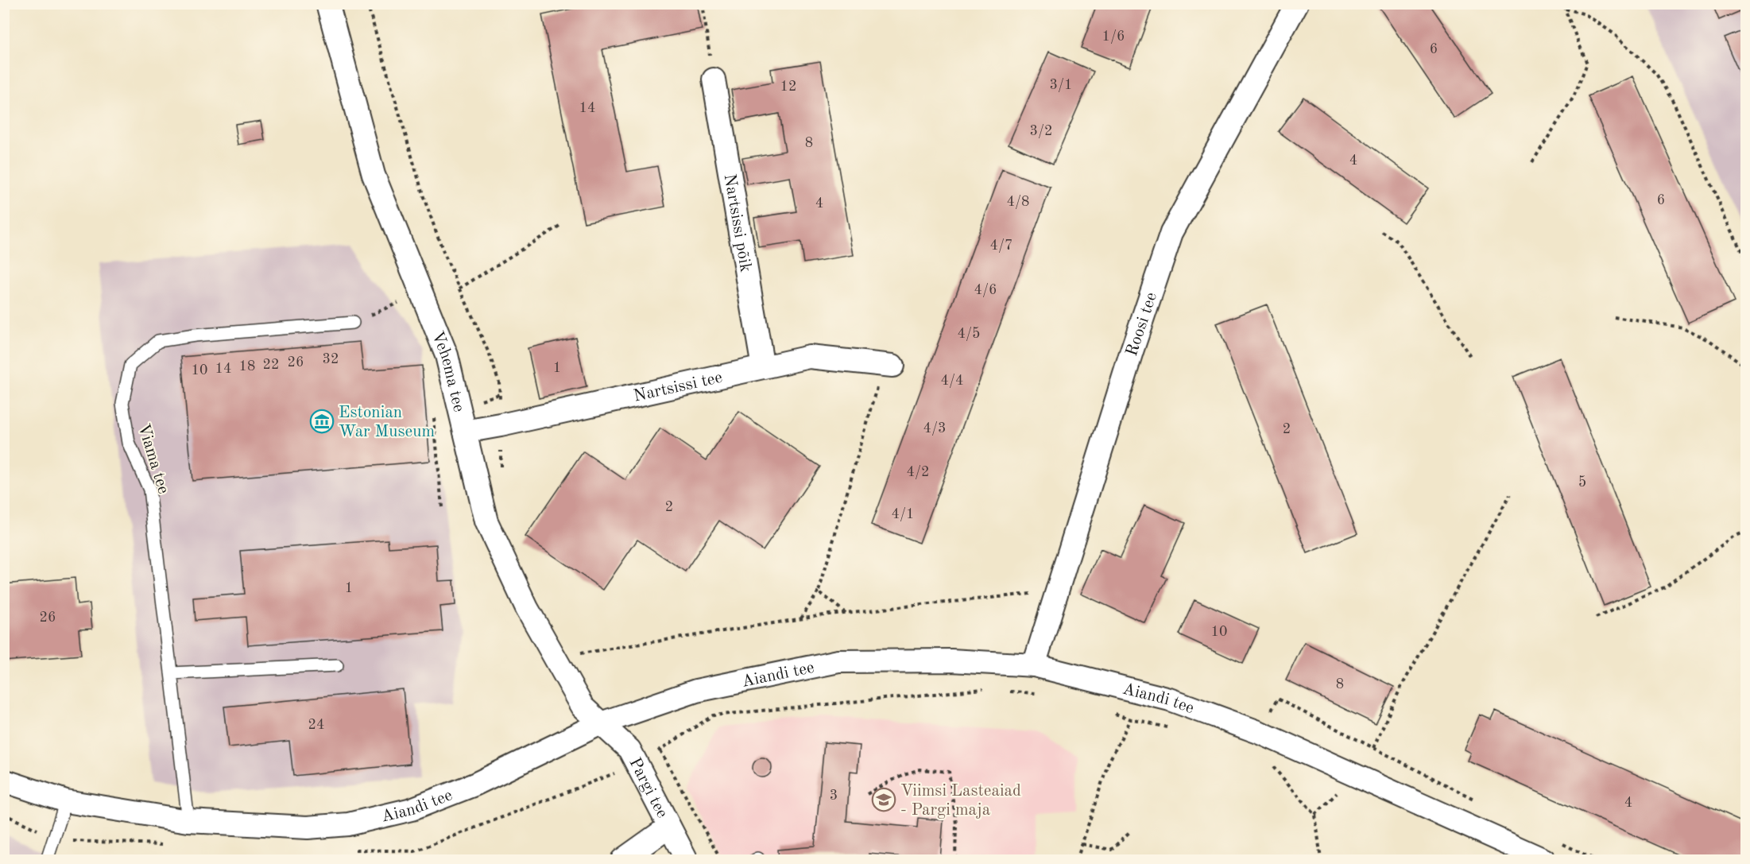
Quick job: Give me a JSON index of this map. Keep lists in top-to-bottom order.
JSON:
{
  "streets": {
    "street": [
      "Nartsissi põik",
      "Roosi tee",
      "Vehema tee",
      "Nartsissi tee",
      "Aiandi tee",
      "Pargi tee"
    ],
    "lane": ["Viama tee"]
  },
  "crossings": [
    ["Nartsissi põik", "Nartsissi tee"],
    ["Roosi tee", "Aiandi tee"],
    ["Vehema tee", "Nartsissi tee"],
    ["Vehema tee", "Aiandi tee"],
    ["Vehema tee", "Pargi tee"],
    ["Viama tee", "Aiandi tee"],
    ["Aiandi tee", "Pargi tee"]
  ],
  "places": {
    "museum": ["Estonian War Museum"],
    "school or university": ["Viimsi Lasteaiad - Pargi maja"]
  },
  "house_numbers": [
    "1/6",
    "6",
    "3/1",
    "12",
    "14",
    "3/2",
    "8",
    "4",
    "6",
    "4/8",
    "4",
    "4/7",
    "4/6",
    "4/5",
    "32",
    "26",
    "22",
    "18",
    "1",
    "14",
    "10",
    "4/4",
    "4/3",
    "2",
    "4/2",
    "5",
    "2",
    "4/1",
    "1",
    "26",
    "10",
    "8",
    "24",
    "3",
    "4"
  ]
}
